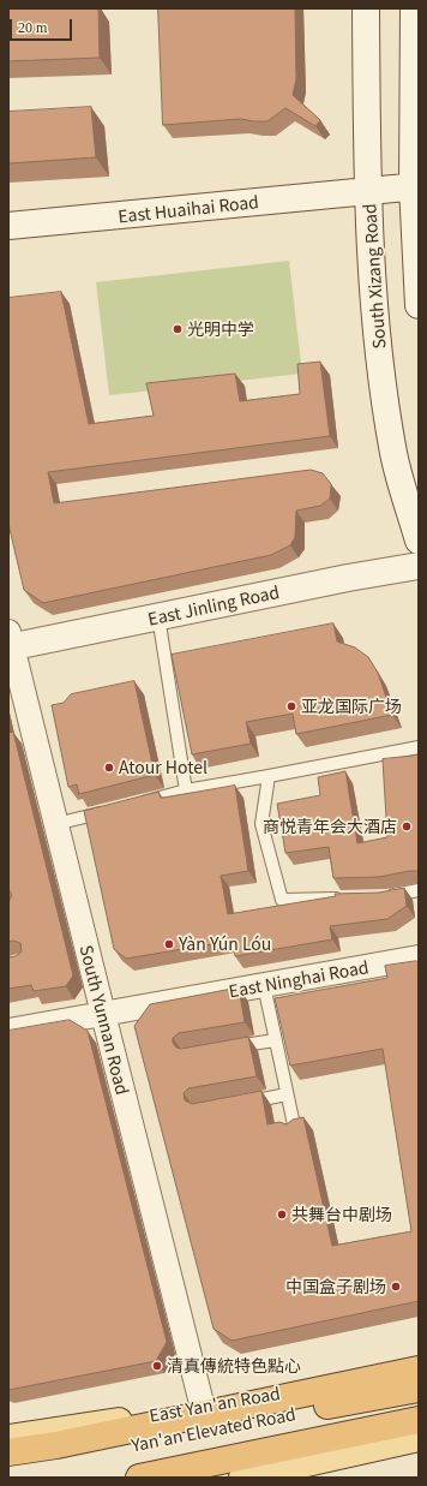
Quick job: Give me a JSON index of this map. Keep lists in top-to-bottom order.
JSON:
{
  "streets": {
    "highway": ["Yan'an Elevated Road"],
    "main road": [
      "East Huaihai Road",
      "South Xizang Road",
      "East Jinling Road",
      "East Yan'an Road"
    ],
    "street": ["East Ninghai Road", "South Yunnan Road"]
  },
  "crossings": [
    ["East Huaihai Road", "South Xizang Road"],
    ["East Jinling Road", "South Yunnan Road"],
    ["East Ninghai Road", "South Yunnan Road"],
    ["South Yunnan Road", "East Yan'an Road"]
  ],
  "places": [
    "光明中学",
    "亚龙国际广场",
    "Atour Hotel",
    "商悦青年会大酒店",
    "Yàn Yún Lóu",
    "共舞台中剧场",
    "中国盒子剧场",
    "清真傳統特色點心"
  ],
  "scale_bar": "20 m"
}
